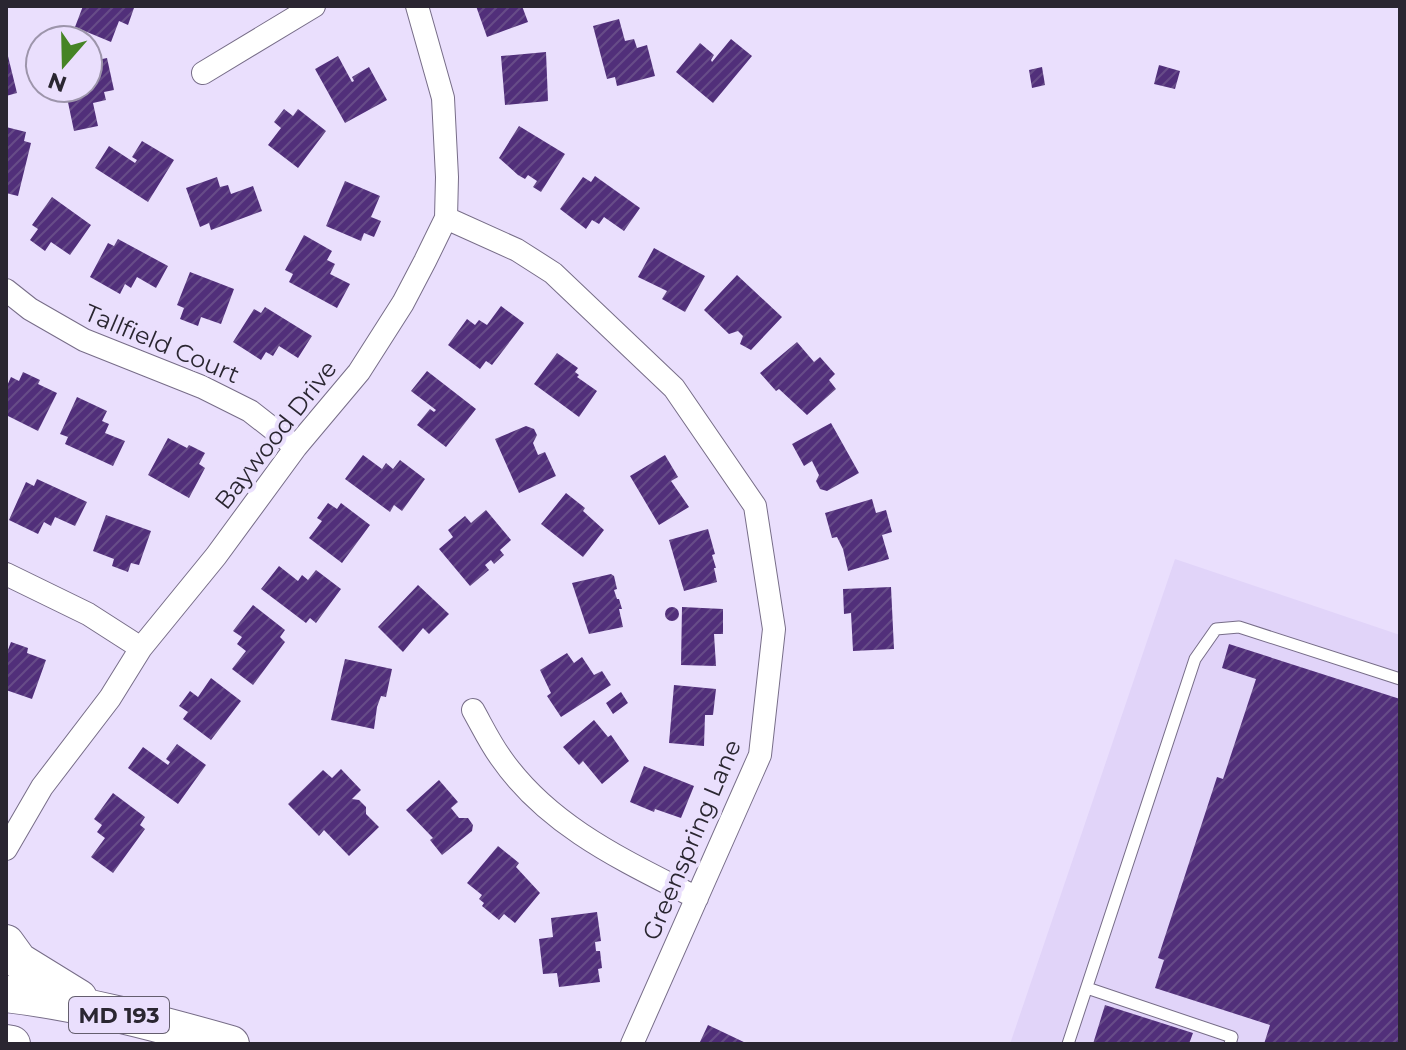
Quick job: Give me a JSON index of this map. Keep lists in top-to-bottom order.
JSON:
{
  "streets": {
    "main road": ["MD 193"],
    "street": ["Tallfield Court", "Baywood Drive", "Greenspring Lane"]
  },
  "crossings": [
    ["Tallfield Court", "Baywood Drive"],
    ["Baywood Drive", "Greenspring Lane"]
  ],
  "north": "bottom"
}
